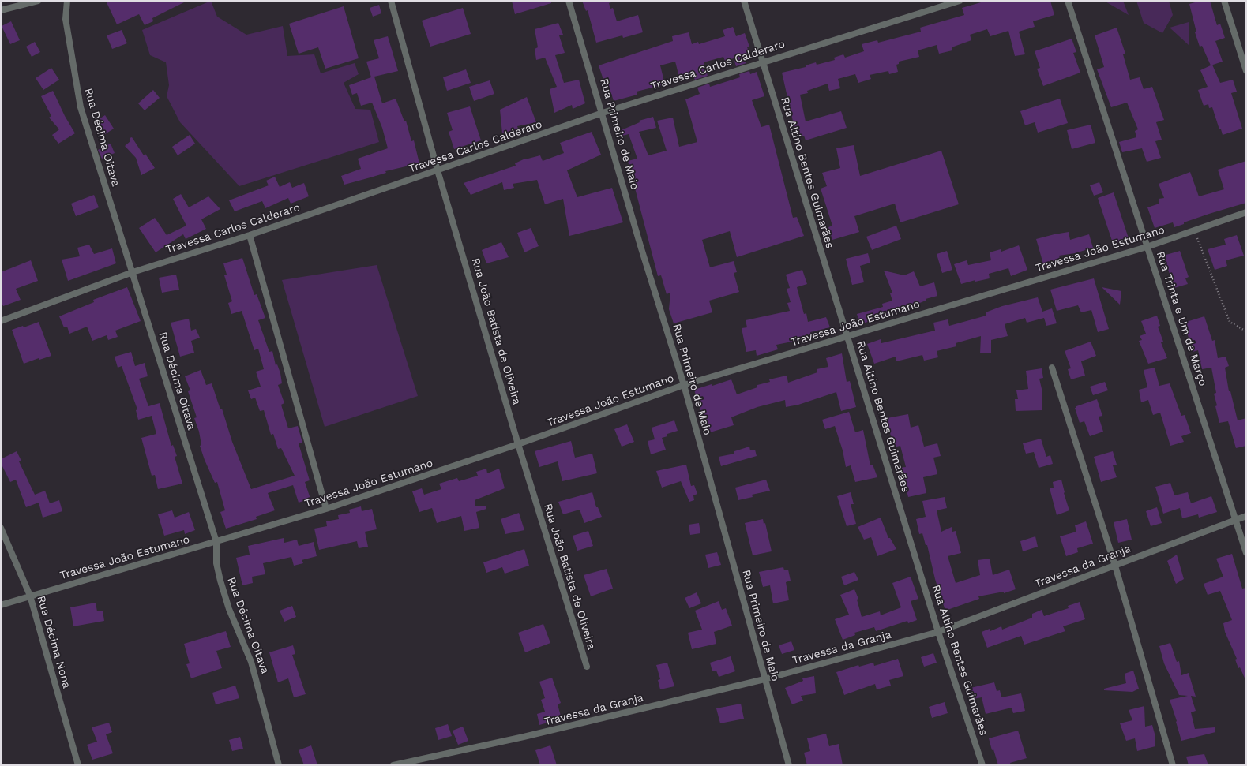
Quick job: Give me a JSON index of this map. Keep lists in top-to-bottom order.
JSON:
{
  "streets": {
    "street": [
      "Travessa Carlos Calderaro",
      "Rua Primeiro de Maio",
      "Rua Décima Oitava",
      "Rua Altíno Bentes Guimarães",
      "Travessa João Estumano",
      "Rua Trinta e Um de Março",
      "Rua João Batista de Oliveira",
      "Travessa da Granja",
      "Rua Décima Nona"
    ]
  },
  "crossings": [
    ["Travessa Carlos Calderaro", "Rua Primeiro de Maio"],
    ["Travessa Carlos Calderaro", "Rua Décima Oitava"],
    ["Travessa Carlos Calderaro", "Rua Altíno Bentes Guimarães"],
    ["Travessa Carlos Calderaro", "Rua João Batista de Oliveira"],
    ["Rua Primeiro de Maio", "Travessa João Estumano"],
    ["Rua Primeiro de Maio", "Travessa da Granja"],
    ["Rua Décima Oitava", "Travessa João Estumano"],
    ["Rua Altíno Bentes Guimarães", "Travessa João Estumano"],
    ["Rua Altíno Bentes Guimarães", "Travessa da Granja"],
    ["Travessa João Estumano", "Rua Trinta e Um de Março"],
    ["Travessa João Estumano", "Rua João Batista de Oliveira"],
    ["Travessa João Estumano", "Rua Décima Nona"],
    ["Rua Trinta e Um de Março", "Travessa da Granja"]
  ]
}
